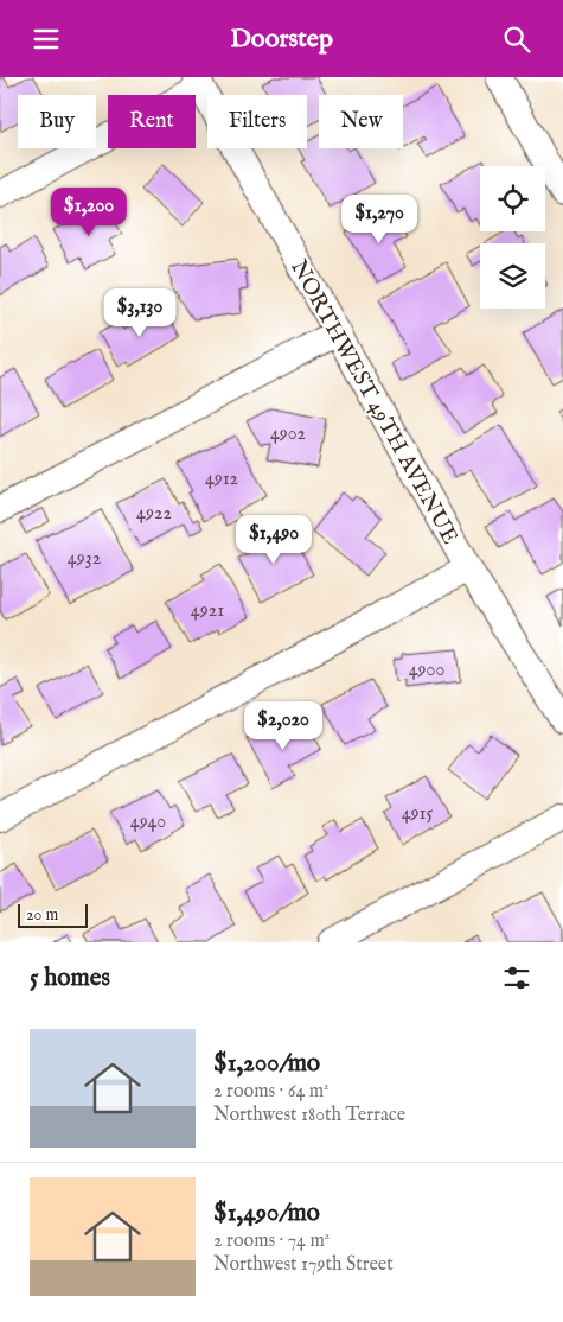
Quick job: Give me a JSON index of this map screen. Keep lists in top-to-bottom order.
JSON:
{
  "streets": {
    "street": ["NORTHWEST 49TH AVENUE"]
  },
  "house_numbers": [
    "4902",
    "4912",
    "4922",
    "4932",
    "4921",
    "4900",
    "4915",
    "4940"
  ],
  "scale_bar": "20 m",
  "page": {
    "header": "Doorstep",
    "chip": [
      "Buy",
      "Rent",
      "Filters",
      "New"
    ],
    "price": [
      "$1,200",
      "$1,270",
      "$3,130",
      "$1,490",
      "$2,020"
    ],
    "scale": "20 m",
    "heading": "5 homes",
    "list": [
      {
        "name": "$1,200/mo",
        "note": "2 rooms · 64 m² · Northwest 180th Terrace"
      },
      {
        "name": "$1,490/mo",
        "note": "2 rooms · 74 m² · Northwest 179th Street"
      }
    ]
  }
}
